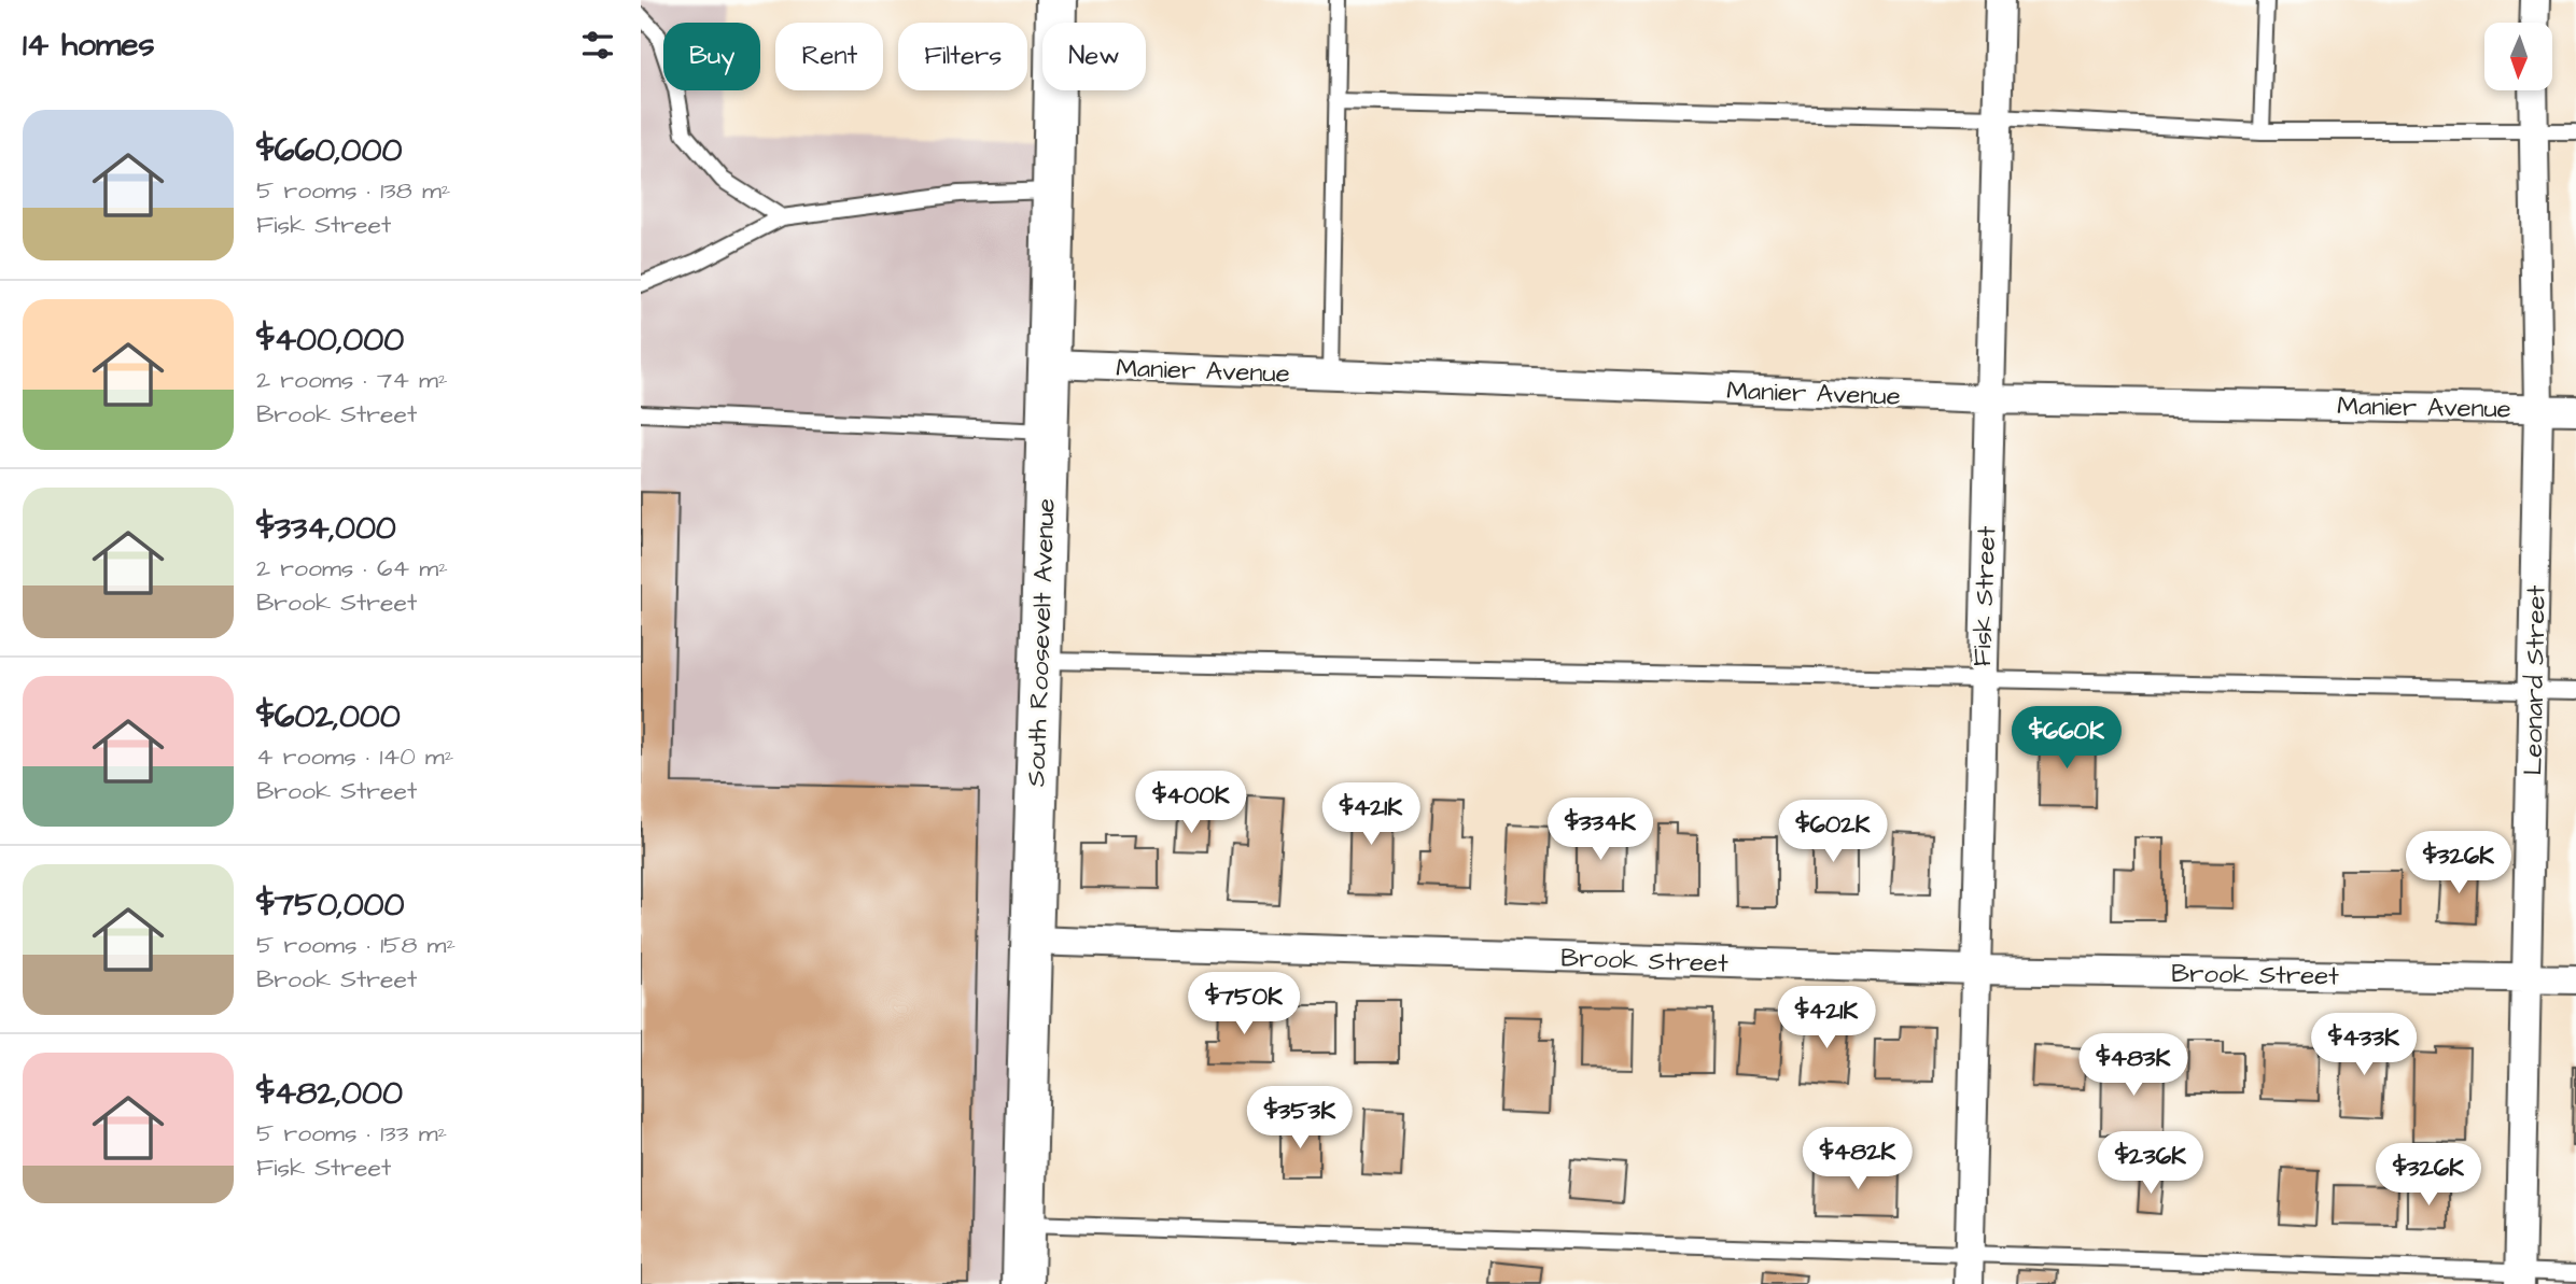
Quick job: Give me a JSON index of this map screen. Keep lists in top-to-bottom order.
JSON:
{
  "streets": {
    "street": [
      "Manier Avenue",
      "Fisk Street",
      "South Roosevelt Avenue",
      "Leonard Street",
      "Brook Street"
    ]
  },
  "crossings": [
    ["Manier Avenue", "Fisk Street"],
    ["Manier Avenue", "South Roosevelt Avenue"],
    ["Manier Avenue", "Leonard Street"],
    ["Fisk Street", "Brook Street"],
    ["South Roosevelt Avenue", "Brook Street"],
    ["Leonard Street", "Brook Street"]
  ],
  "north": "bottom",
  "page": {
    "heading": "14 homes",
    "chip": [
      "Buy",
      "Rent",
      "Filters",
      "New"
    ],
    "list": [
      {
        "name": "$660,000",
        "note": "5 rooms · 138 m² · Fisk Street"
      },
      {
        "name": "$400,000",
        "note": "2 rooms · 74 m² · Brook Street"
      },
      {
        "name": "$334,000",
        "note": "2 rooms · 64 m² · Brook Street"
      },
      {
        "name": "$602,000",
        "note": "4 rooms · 140 m² · Brook Street"
      },
      {
        "name": "$750,000",
        "note": "5 rooms · 158 m² · Brook Street"
      },
      {
        "name": "$482,000",
        "note": "5 rooms · 133 m² · Fisk Street"
      }
    ],
    "price": [
      "$660K",
      "$400K",
      "$421K",
      "$334K",
      "$602K",
      "$326K",
      "$750K",
      "$421K",
      "$433K",
      "$483K",
      "$353K",
      "$482K",
      "$236K",
      "$326K"
    ]
  }
}
